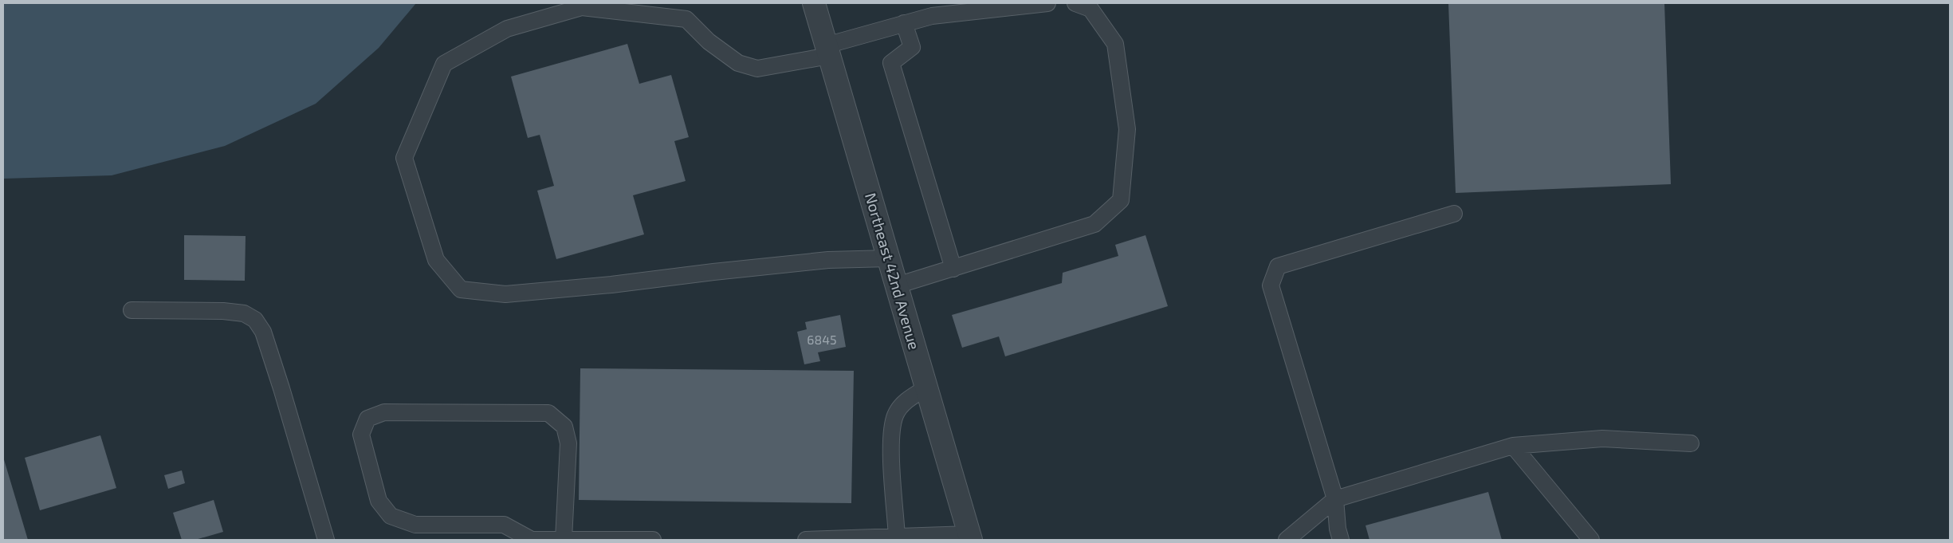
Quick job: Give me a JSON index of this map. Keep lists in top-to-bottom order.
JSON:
{
  "streets": {
    "street": ["Northeast 42nd Avenue"]
  },
  "house_numbers": ["6845"]
}
